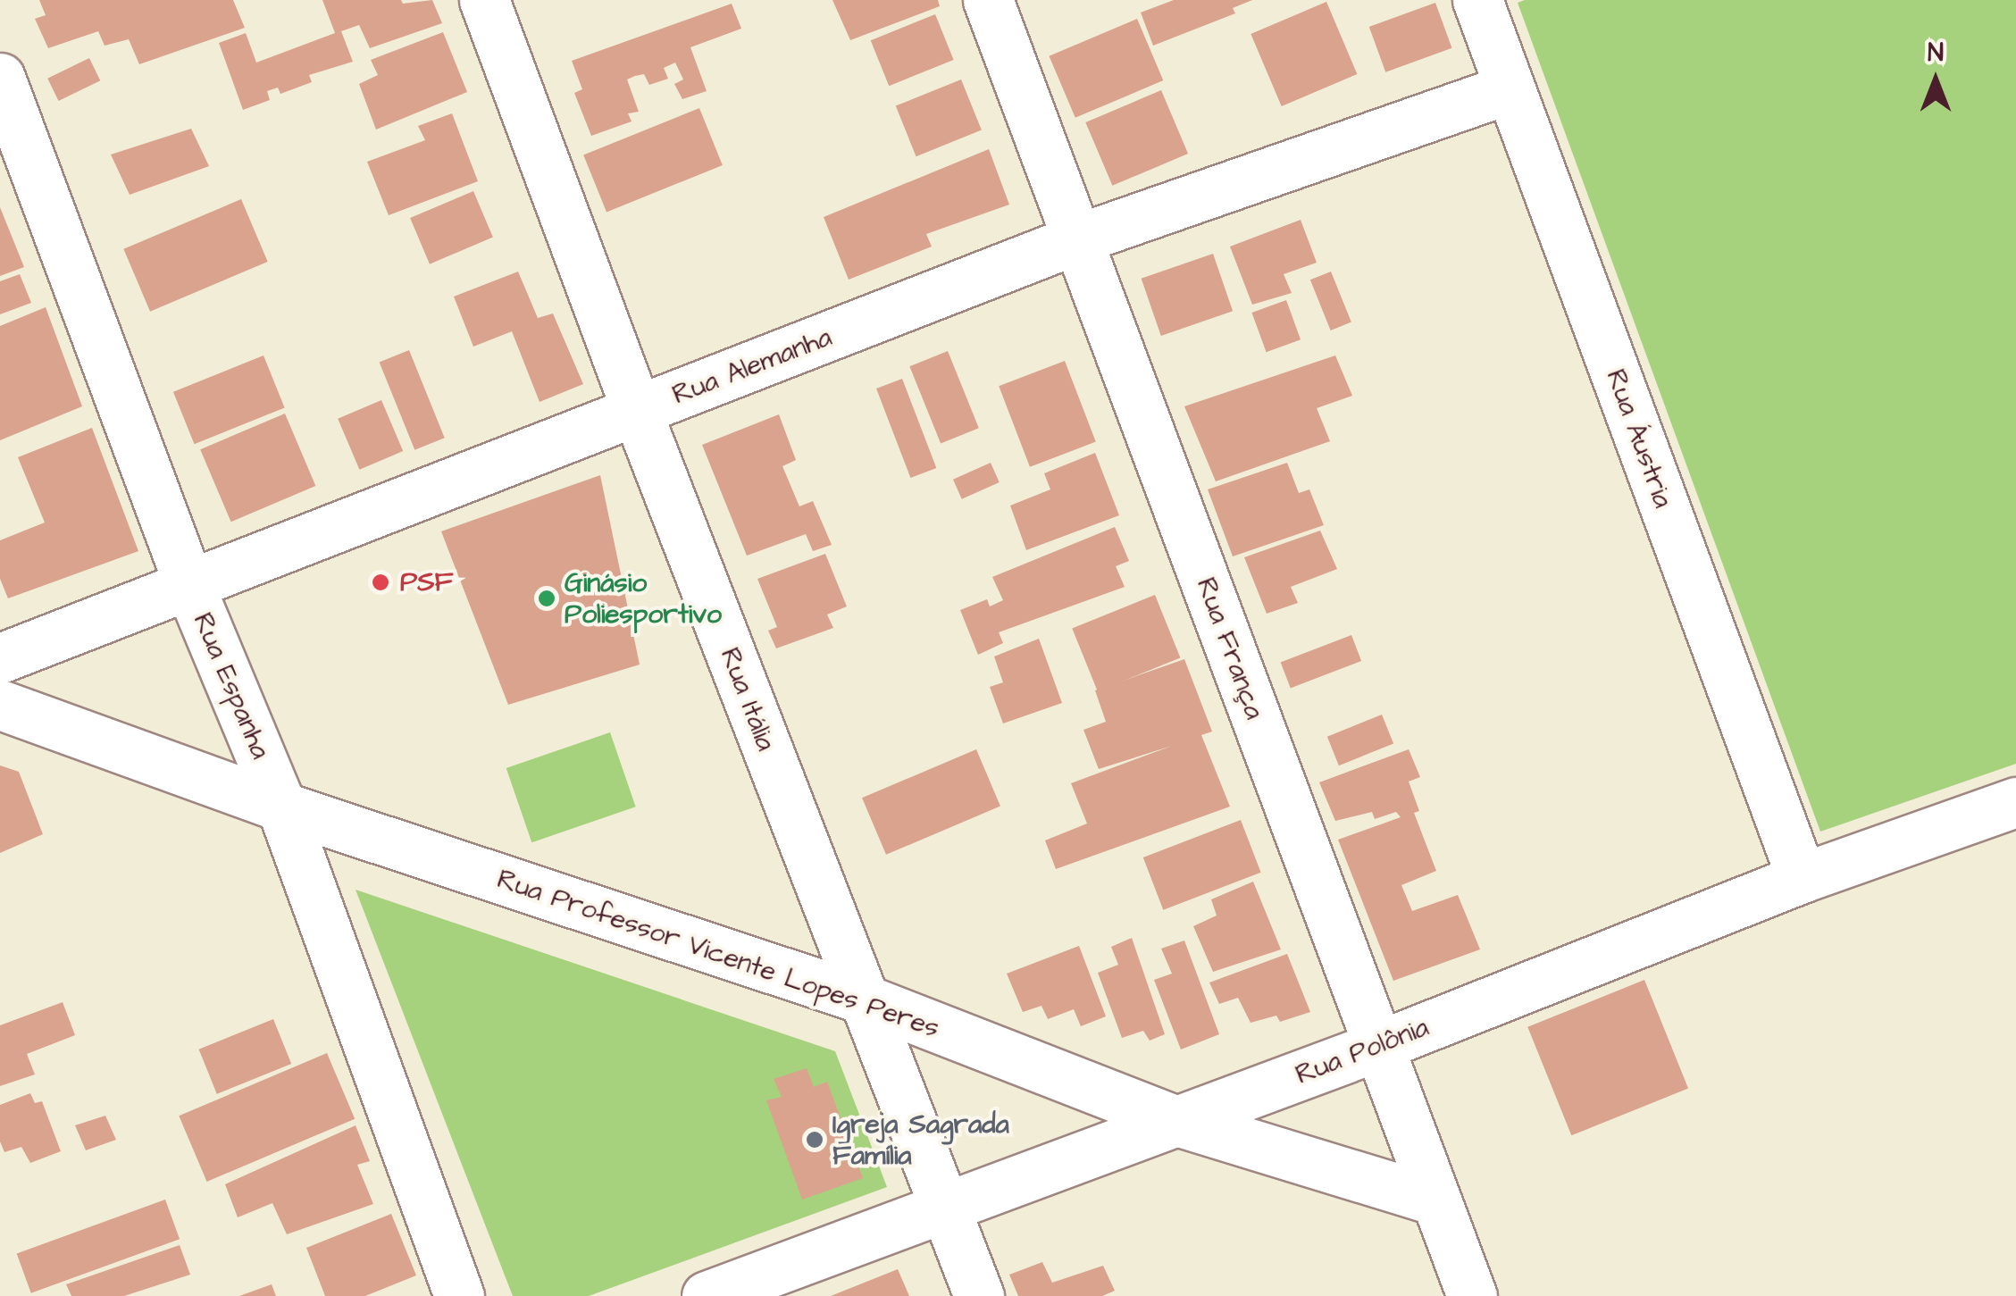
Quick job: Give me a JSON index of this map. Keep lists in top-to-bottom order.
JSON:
{
  "streets": {
    "street": [
      "Rua Alemanha",
      "Rua Áustria",
      "Rua França",
      "Rua Espanha",
      "Rua Itália",
      "Rua Professor Vicente Lopes Peres",
      "Rua Polônia"
    ]
  },
  "crossings": [
    ["Rua Alemanha", "Rua Áustria"],
    ["Rua Alemanha", "Rua França"],
    ["Rua Alemanha", "Rua Espanha"],
    ["Rua Alemanha", "Rua Itália"],
    ["Rua Áustria", "Rua Polônia"],
    ["Rua França", "Rua Professor Vicente Lopes Peres"],
    ["Rua França", "Rua Polônia"],
    ["Rua Espanha", "Rua Professor Vicente Lopes Peres"],
    ["Rua Itália", "Rua Professor Vicente Lopes Peres"],
    ["Rua Itália", "Rua Polônia"],
    ["Rua Professor Vicente Lopes Peres", "Rua Polônia"]
  ],
  "places": ["PSF", "Ginásio Poliesportivo", "Igreja Sagrada Família"],
  "north": "top"
}
